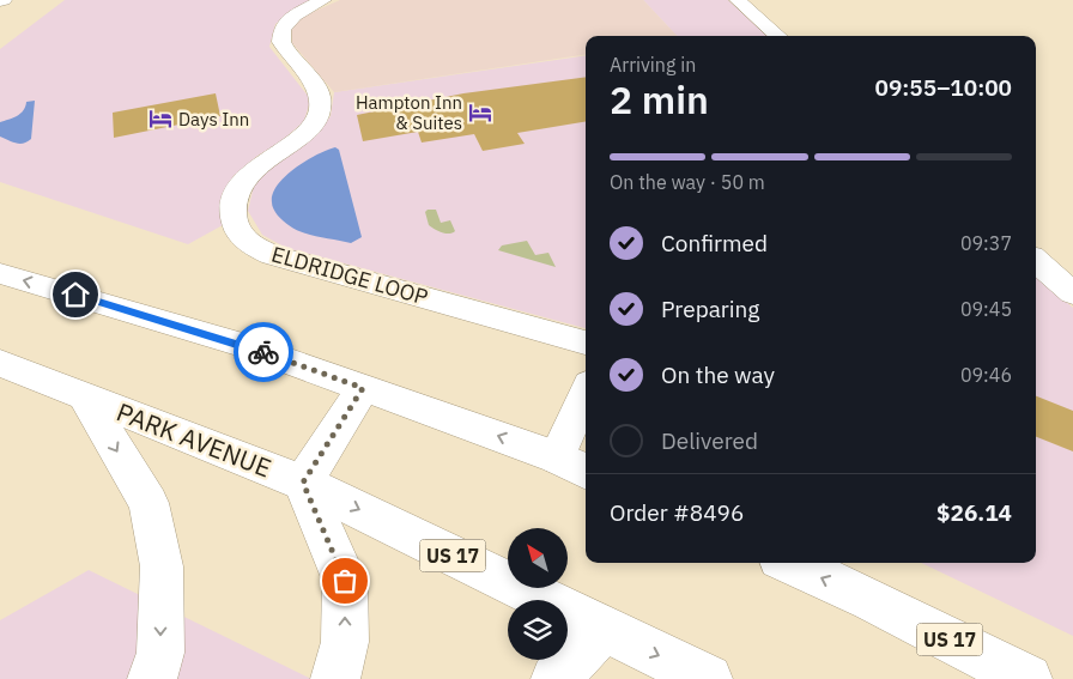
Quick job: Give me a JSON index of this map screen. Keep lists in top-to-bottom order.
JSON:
{
  "streets": {
    "main road": ["ELDRIDGE LOOP", "PARK AVENUE", "US 17"]
  },
  "places": {
    "hotel": ["Hampton Inn & Suites", "Days Inn"]
  },
  "north": "top left",
  "page": {
    "heading": ["2 min", "Arriving in", "09:55–10:00"],
    "panel": ["Order #8496", "$26.14"],
    "bar": "On the way · 50 m",
    "list": [
      ["Confirmed", "09:37"],
      ["Preparing", "09:45"],
      ["On the way", "09:46"],
      "Delivered"
    ]
  }
}
